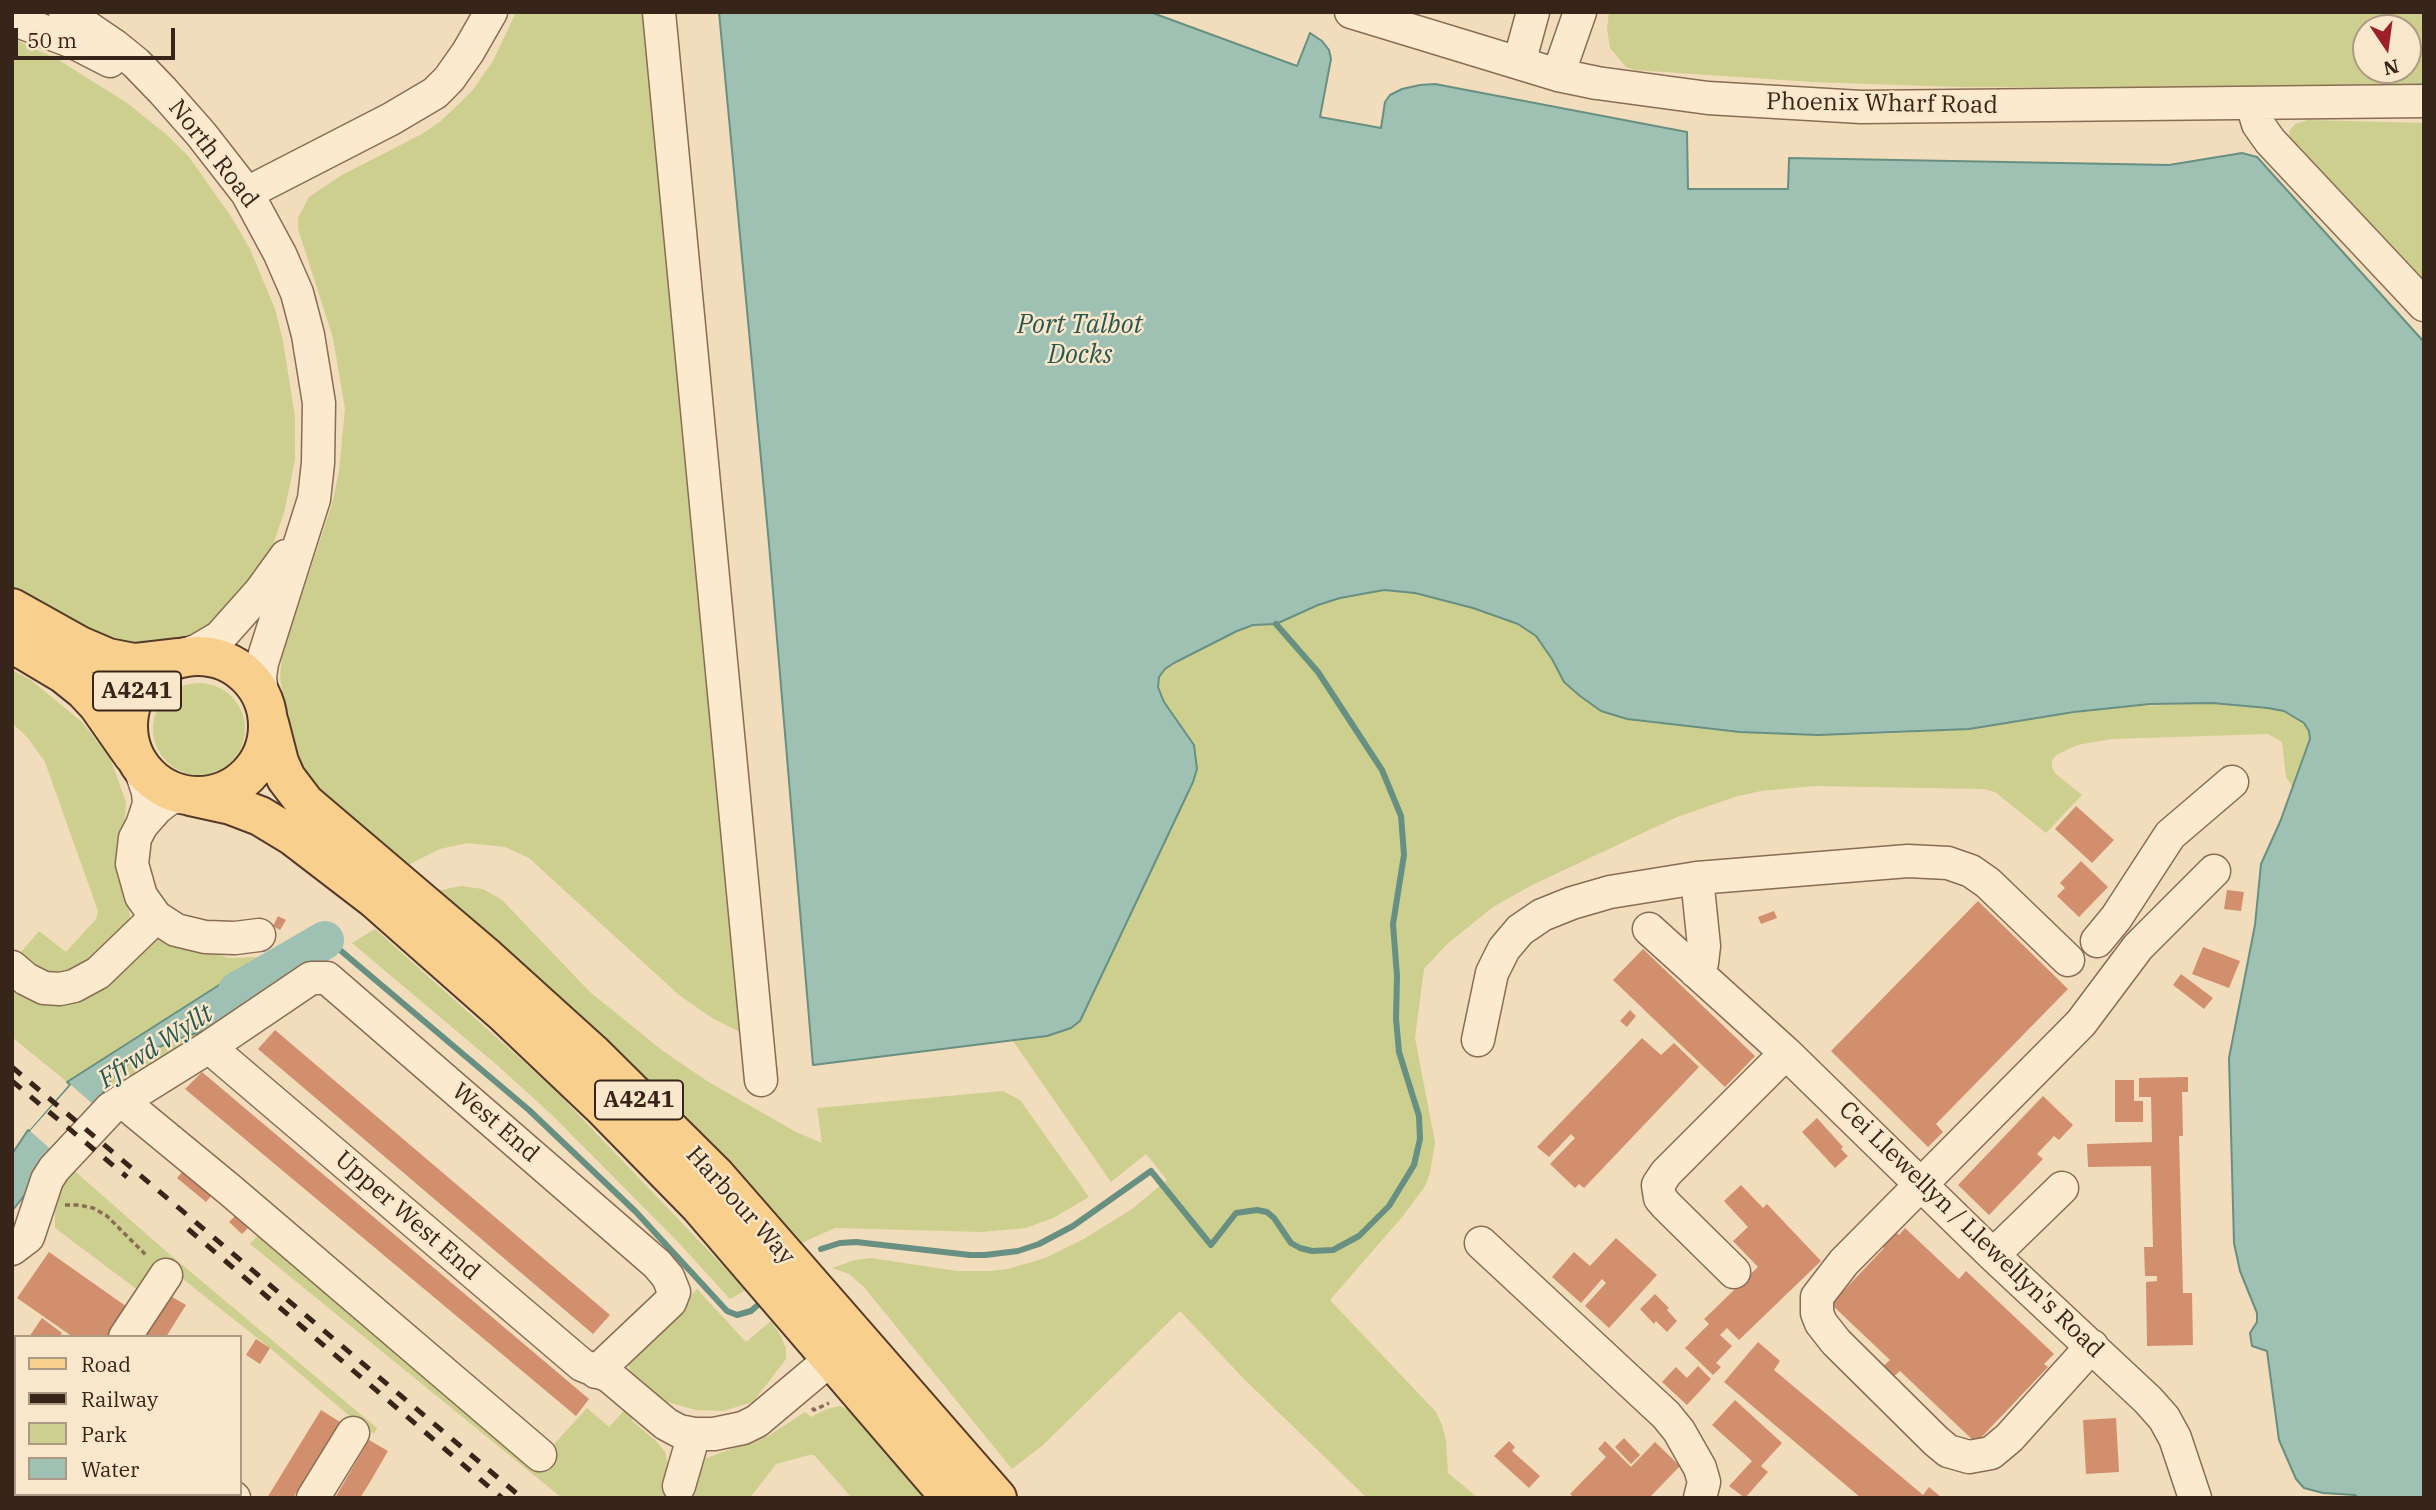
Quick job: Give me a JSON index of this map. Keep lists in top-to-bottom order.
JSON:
{
  "streets": {
    "main road": ["A4241", "Harbour Way"],
    "street": [
      "Phoenix Wharf Road",
      "North Road",
      "West End",
      "Upper West End",
      "Cei Llewellyn / Llewellyn's Road"
    ]
  },
  "crossings": [
    ["North Road", "A4241"],
    ["North Road", "Harbour Way"],
    ["A4241", "Harbour Way"],
    ["West End", "Upper West End"]
  ],
  "water": ["Port Talbot Docks", "Ffrwd Wyllt"],
  "legend": [
    "Road",
    "Railway",
    "Park",
    "Water"
  ],
  "scale_bar": "50 m",
  "north": "bottom"
}
